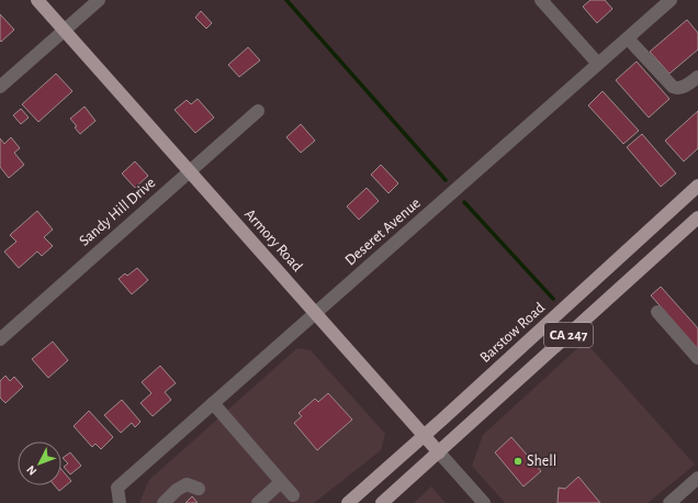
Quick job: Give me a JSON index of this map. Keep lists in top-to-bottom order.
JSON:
{
  "streets": {
    "main road": ["Armory Road", "Barstow Road", "CA 247"],
    "street": ["Sandy Hill Drive", "Deseret Avenue"]
  },
  "crossings": [
    ["Sandy Hill Drive", "Armory Road"],
    ["Deseret Avenue", "Armory Road"],
    ["Armory Road", "Barstow Road"],
    ["Armory Road", "CA 247"]
  ],
  "places": ["Shell"],
  "north": "bottom left"
}
